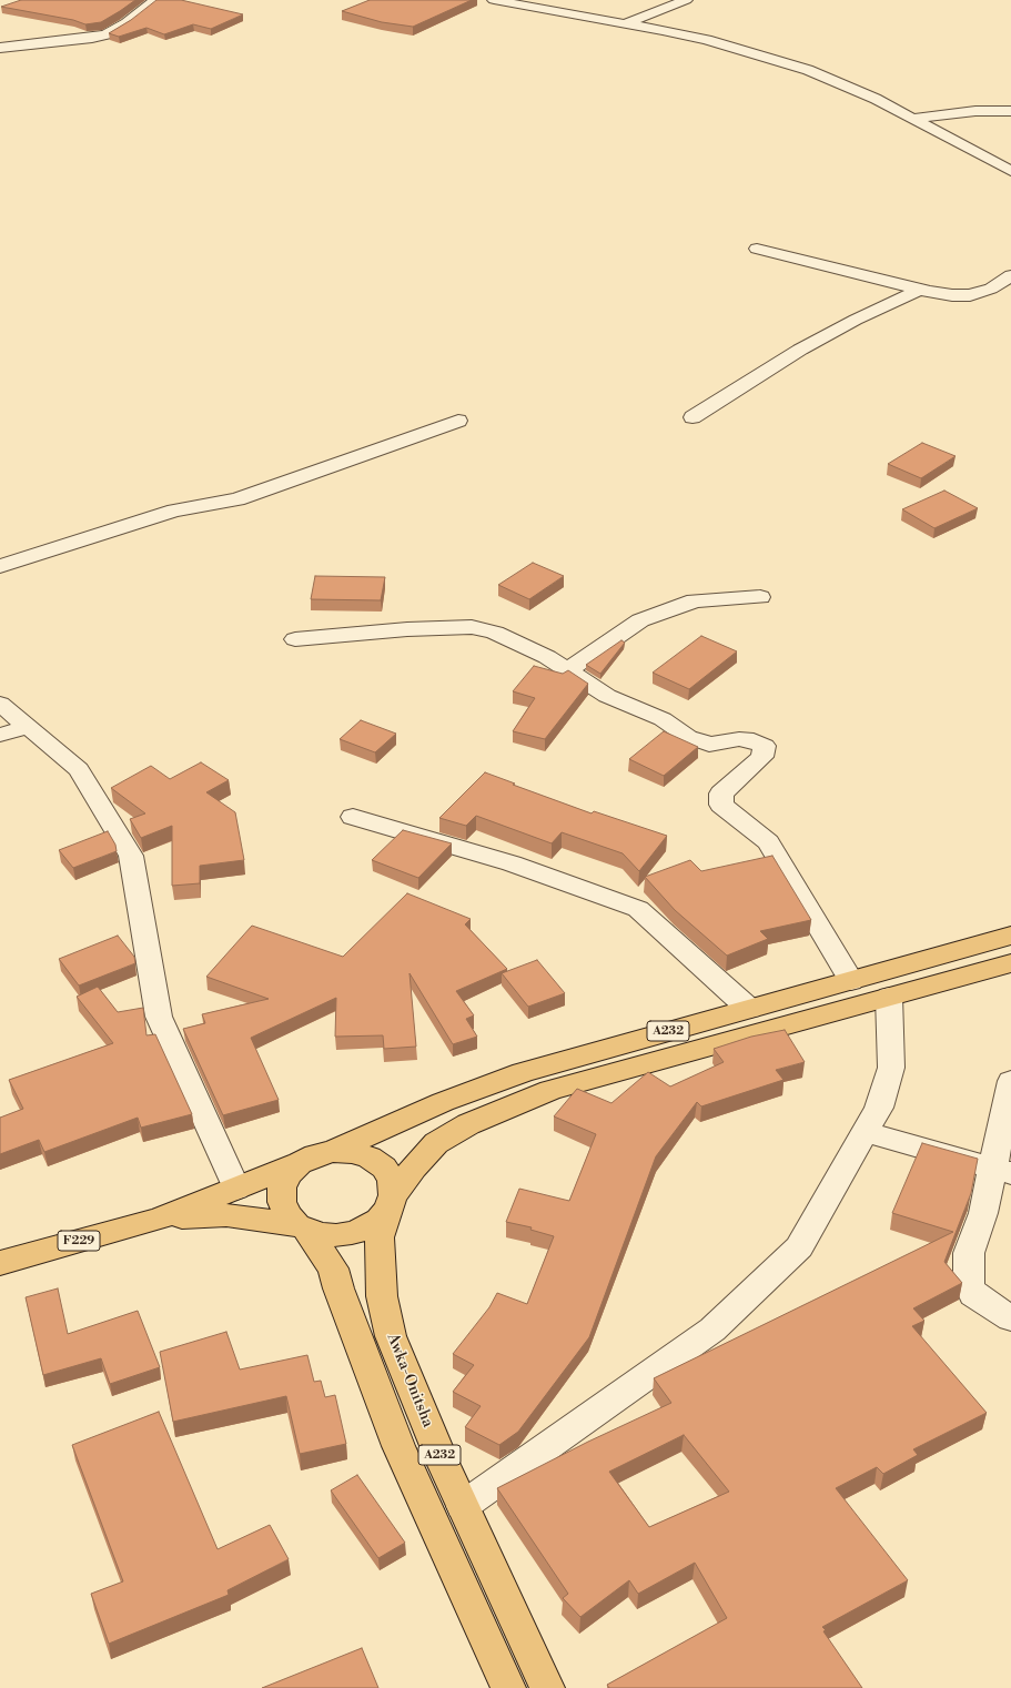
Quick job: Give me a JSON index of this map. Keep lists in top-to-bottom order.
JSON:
{
  "streets": {
    "main road": ["A232", "F229", "Awka-Onitsha"]
  },
  "crossings": [
    ["A232", "F229"],
    ["A232", "Awka-Onitsha"],
    ["F229", "Awka-Onitsha"]
  ]
}
